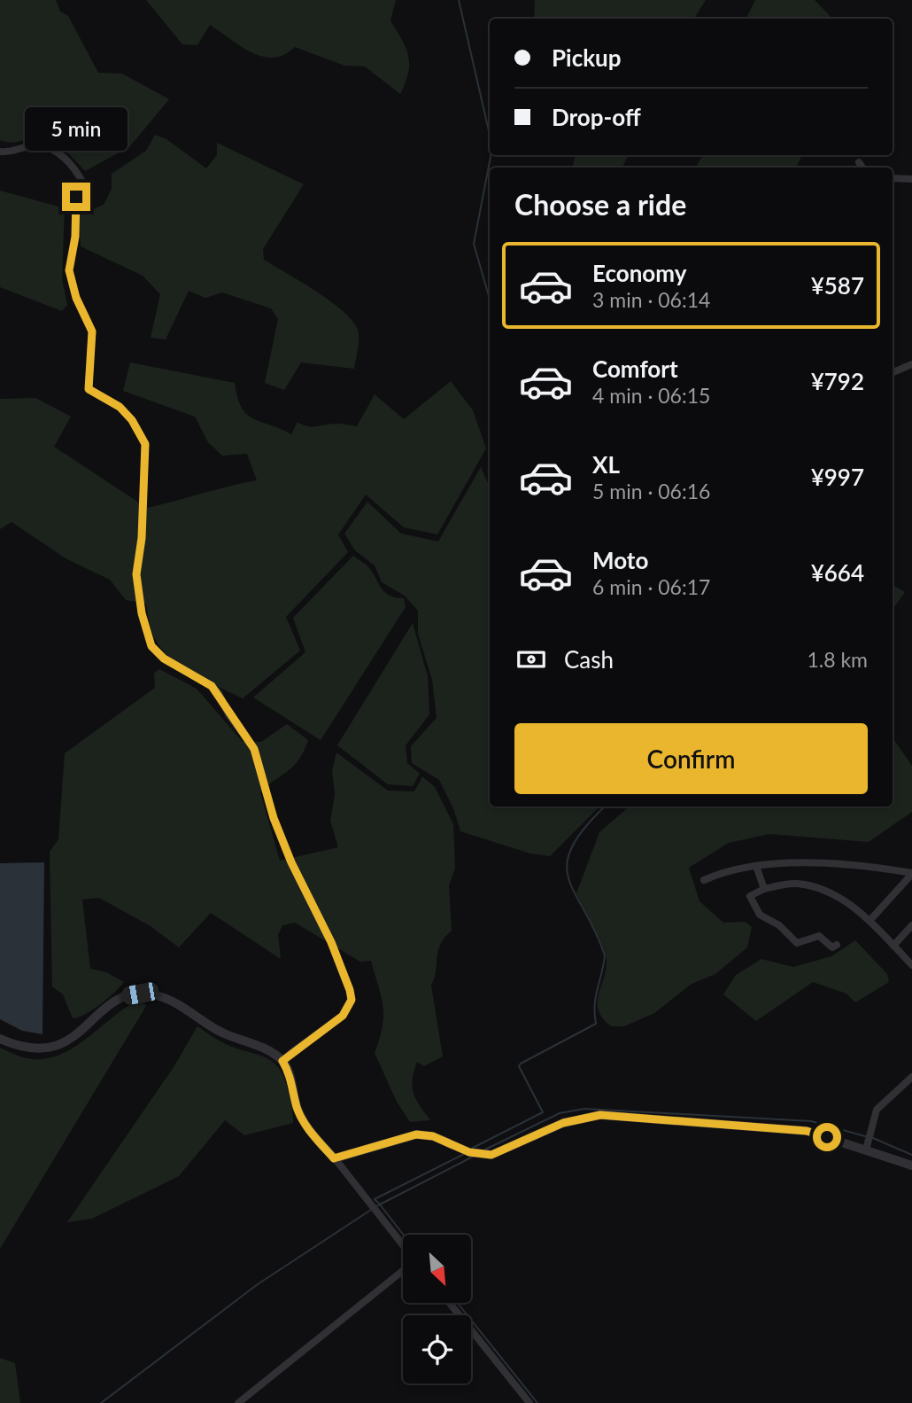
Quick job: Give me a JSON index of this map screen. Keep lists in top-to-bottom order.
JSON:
{
  "north": "bottom right",
  "page": {
    "banner": ["Pickup", "Drop-off"],
    "bubble": "5 min",
    "heading": "Choose a ride",
    "list": [
      {
        "name": "Economy",
        "note": "3 min · 06:14",
        "value": "¥587"
      },
      {
        "name": "Comfort",
        "note": "4 min · 06:15",
        "value": "¥792"
      },
      {
        "name": "XL",
        "note": "5 min · 06:16",
        "value": "¥997"
      },
      {
        "name": "Moto",
        "note": "6 min · 06:17",
        "value": "¥664"
      }
    ],
    "pay": ["Cash", "1.8 km"],
    "buttons": "Confirm"
  }
}
